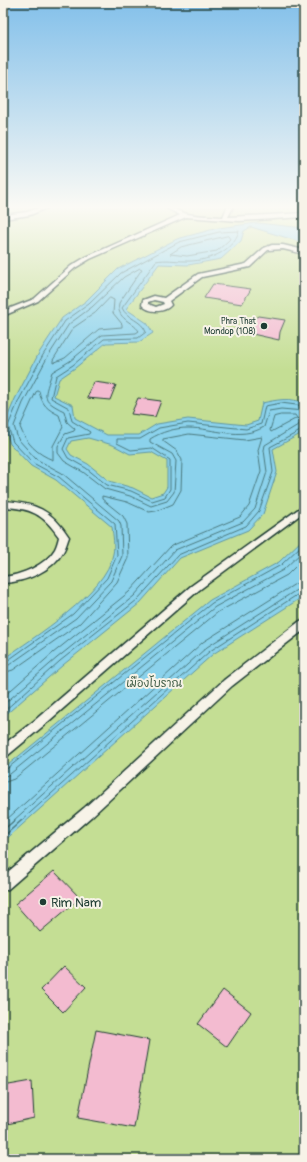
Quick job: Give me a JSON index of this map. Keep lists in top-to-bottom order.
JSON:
{
  "parks": ["เมืองโบราณ"],
  "places": ["Phra That Mondop (108)", "Rim Nam"]
}
